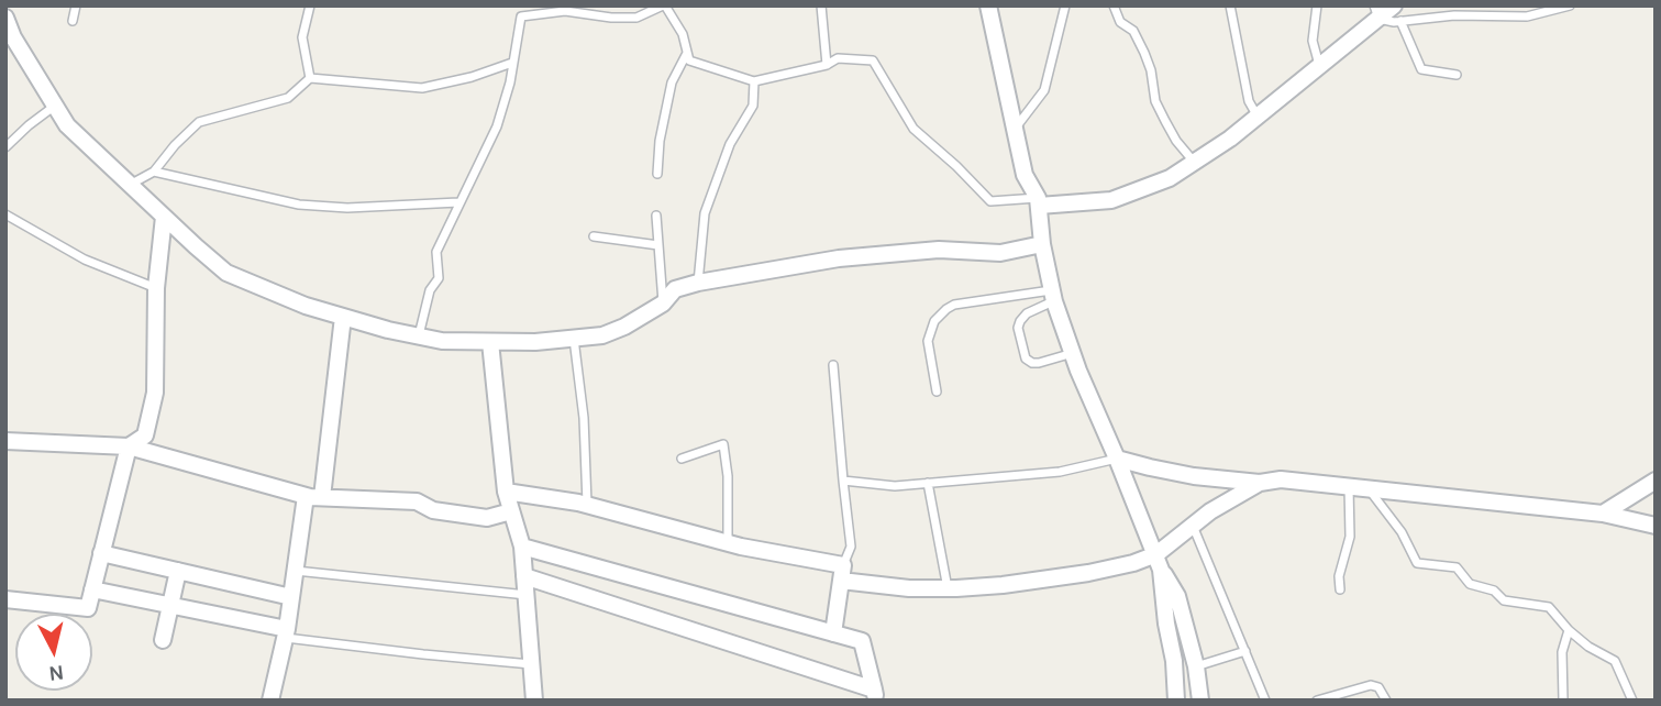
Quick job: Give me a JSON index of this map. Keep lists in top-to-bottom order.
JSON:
{
  "north": "bottom"
}
